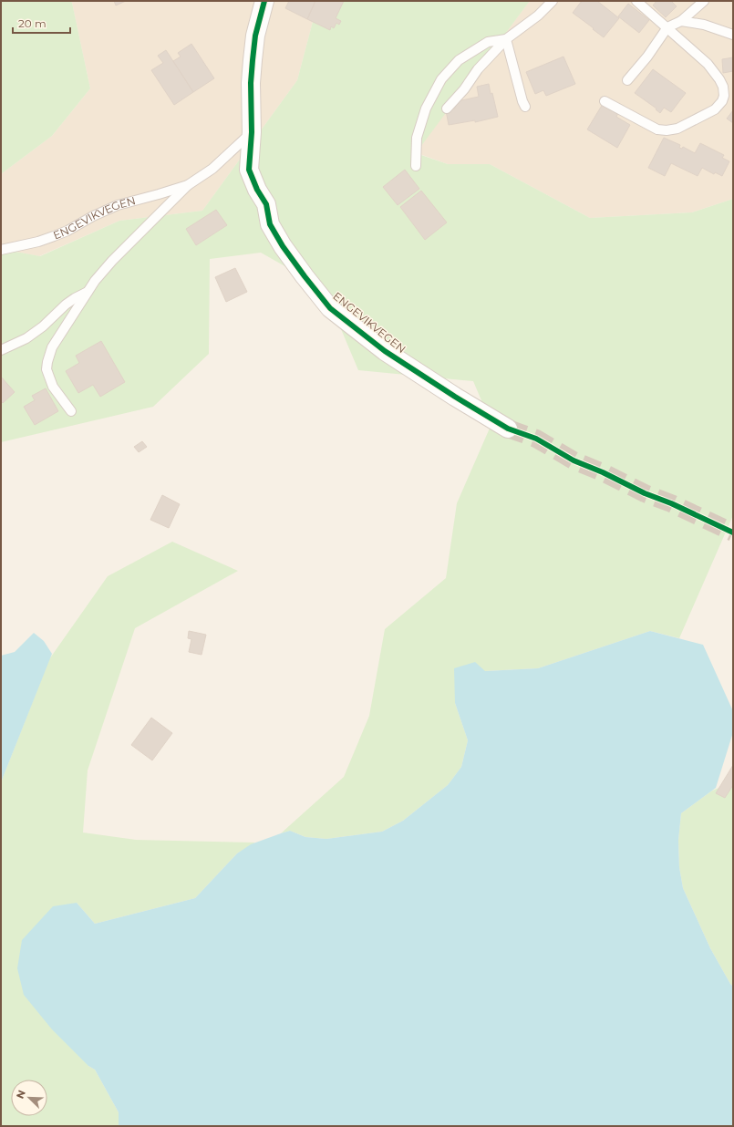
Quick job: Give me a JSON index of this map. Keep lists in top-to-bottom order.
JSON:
{
  "streets": {
    "street": ["ENGEVIKVEGEN"]
  },
  "scale_bar": "20 m",
  "north": "top left"
}
